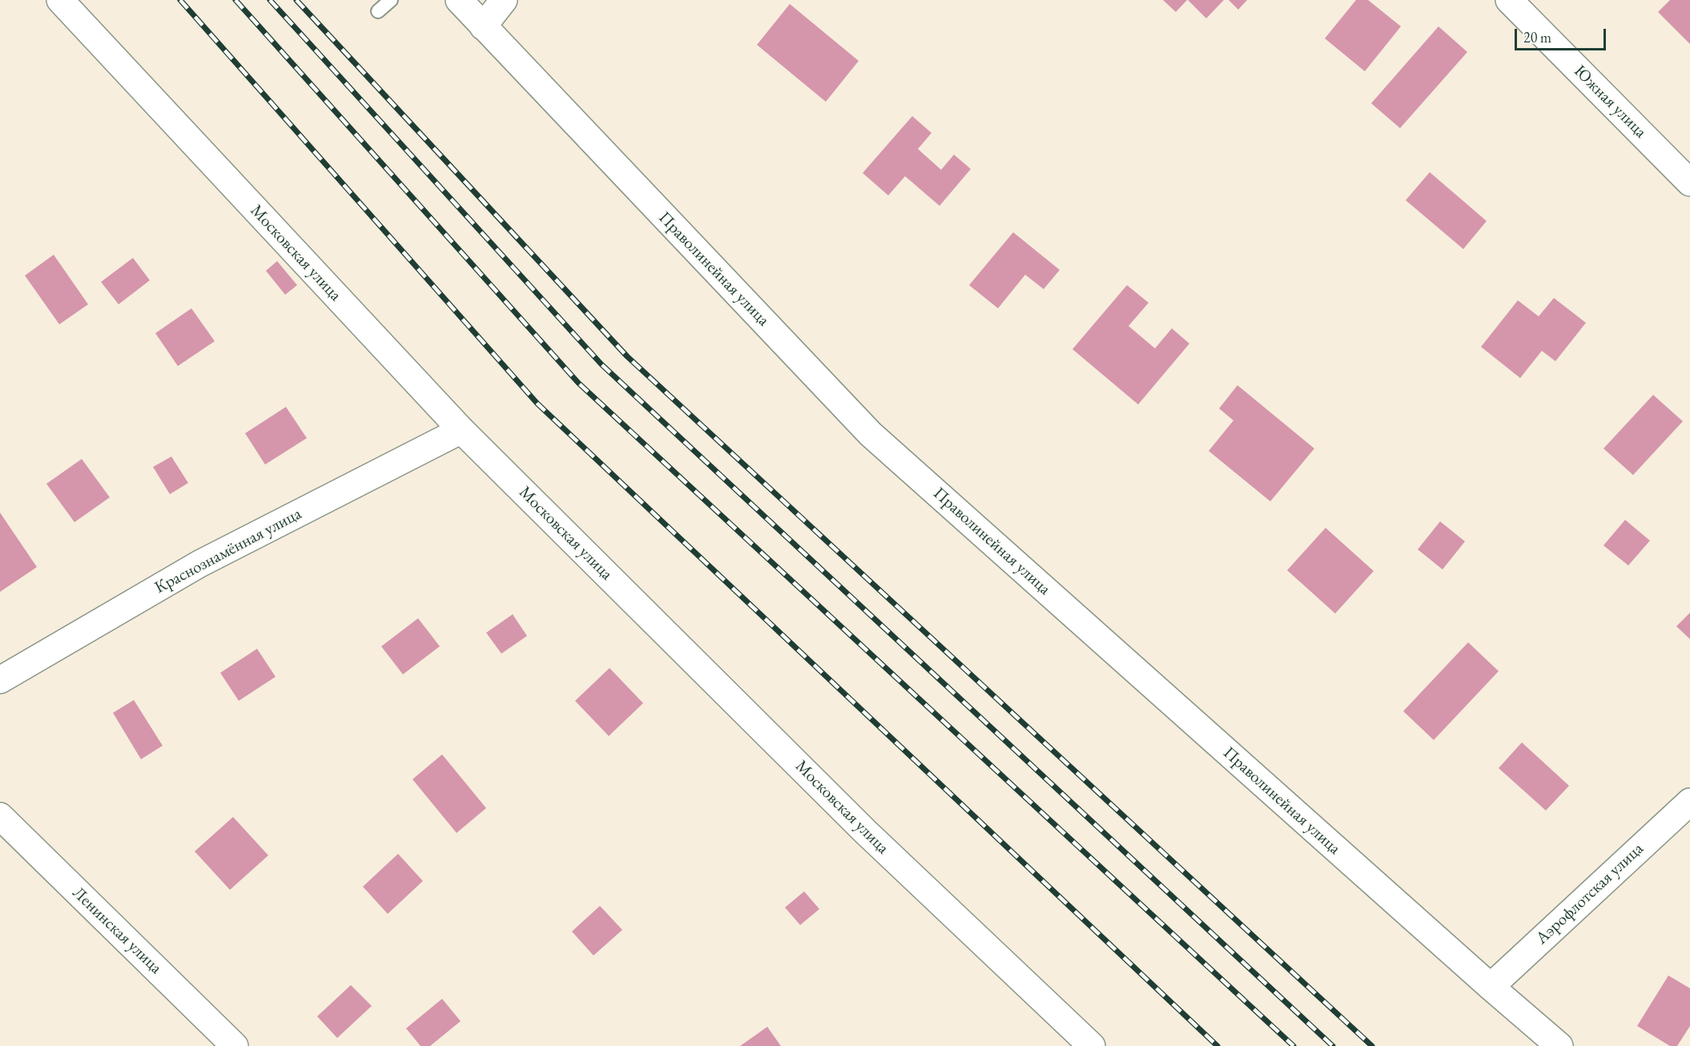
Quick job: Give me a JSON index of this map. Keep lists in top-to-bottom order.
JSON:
{
  "streets": {
    "main road": [
      "Южная улица",
      "Московская улица",
      "Праволинейная улица",
      "Краснознамённая улица",
      "Аэрофлотская улица",
      "Ленинская улица"
    ]
  },
  "crossings": [
    ["Московская улица", "Краснознамённая улица"],
    ["Праволинейная улица", "Аэрофлотская улица"]
  ],
  "scale_bar": "20 m"
}
